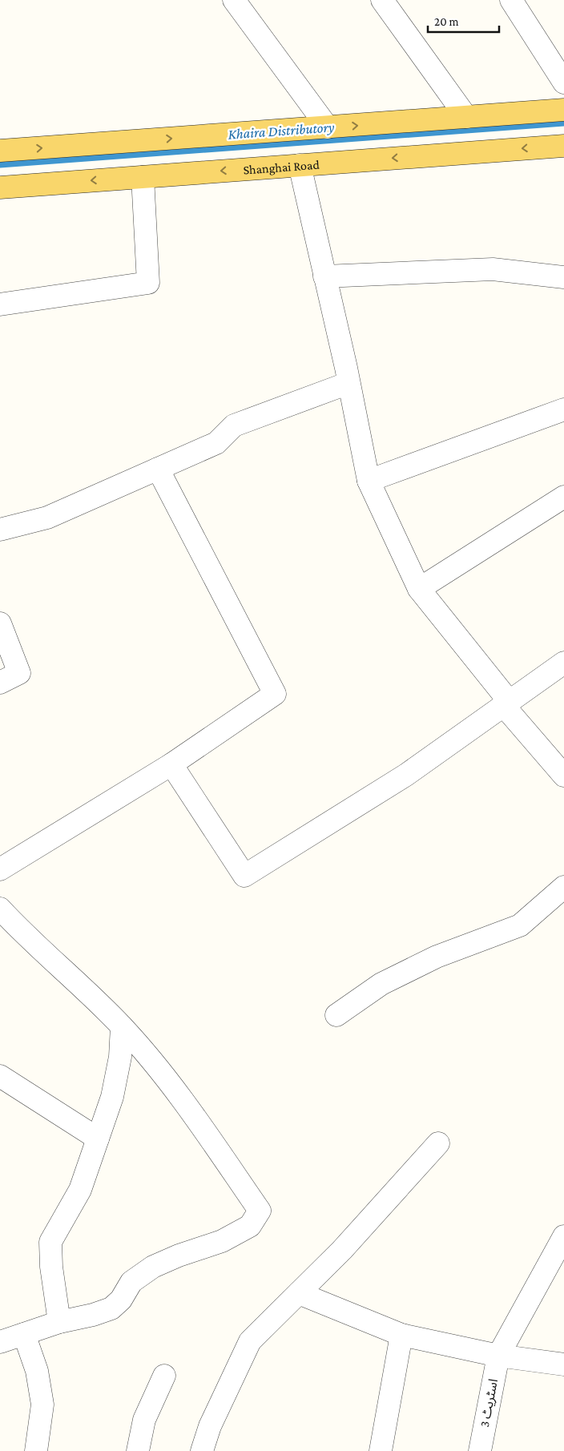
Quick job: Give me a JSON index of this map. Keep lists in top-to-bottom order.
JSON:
{
  "streets": {
    "main road": ["Shanghai Road"],
    "street": ["اسٹریٹ 3"]
  },
  "water": ["Khaira Distributory"],
  "scale_bar": "20 m"
}
